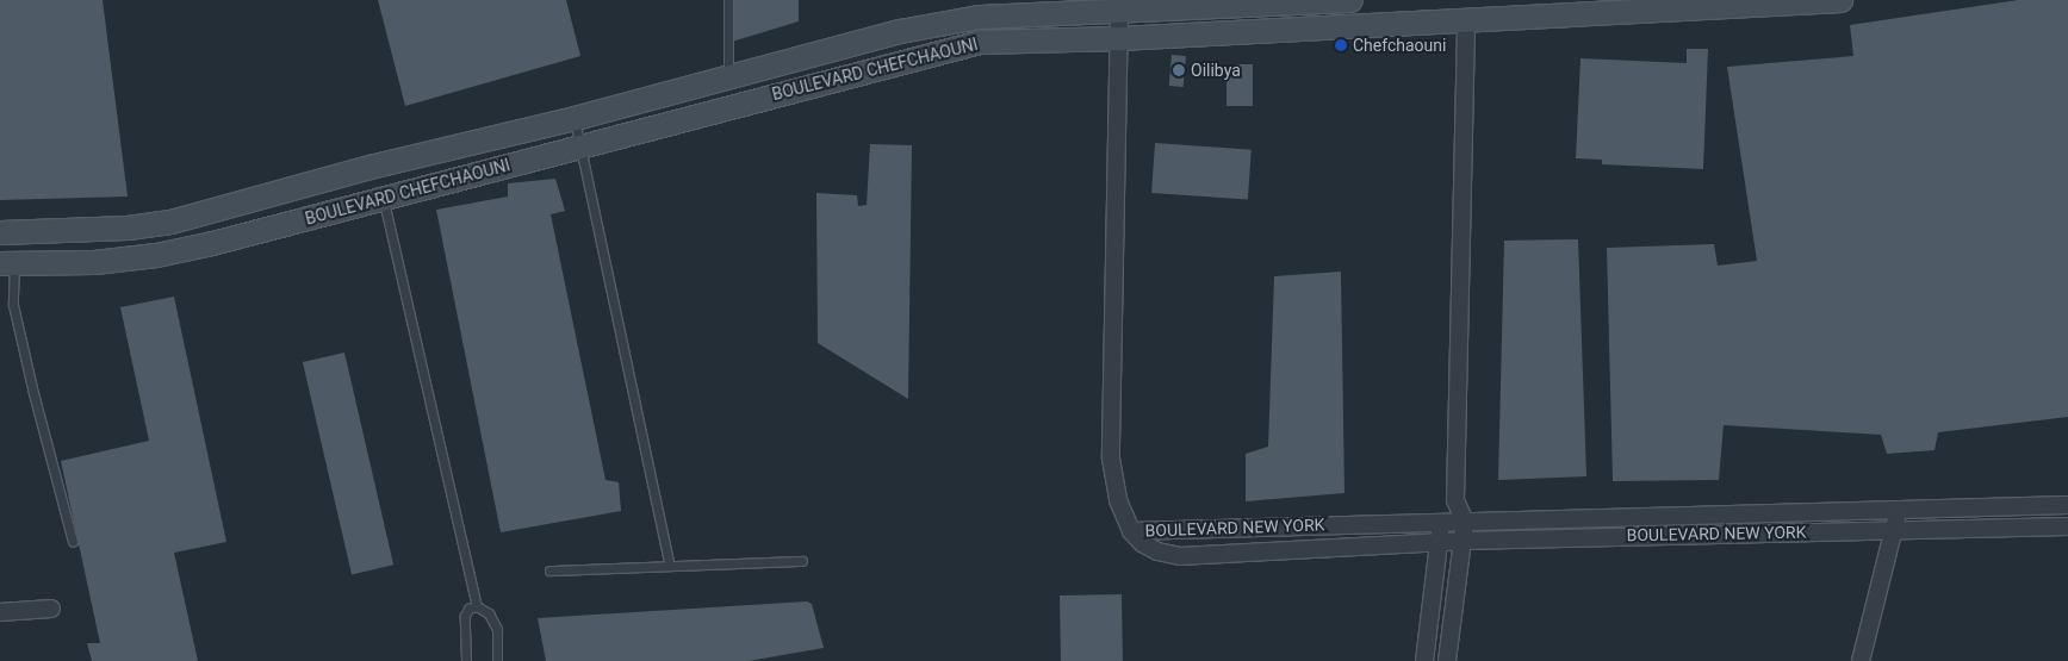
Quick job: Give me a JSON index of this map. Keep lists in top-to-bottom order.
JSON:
{
  "streets": {
    "street": ["BOULEVARD CHEFCHAOUNI", "BOULEVARD NEW YORK"]
  },
  "places": ["Chefchaouni", "Oilibya"]
}
